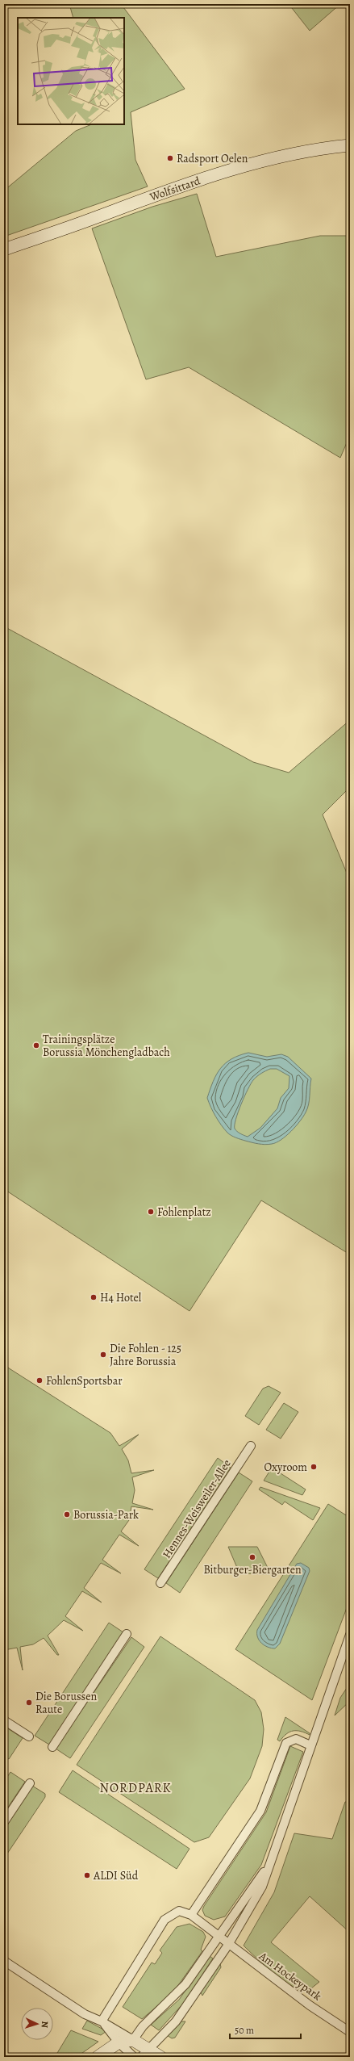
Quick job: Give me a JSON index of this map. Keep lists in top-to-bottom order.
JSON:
{
  "streets": {
    "street": ["Wolfsittard", "Hennes-Weisweiler-Allee", "Am Hockeypark"]
  },
  "districts": ["NORDPARK"],
  "places": [
    "Radsport Oelen",
    "Trainingsplätze Borussia Mönchengladbach",
    "Fohlenplatz",
    "H4 Hotel",
    "Die Fohlen - 125 Jahre Borussia",
    "FohlenSportsbar",
    "Oxyroom",
    "Borussia-Park",
    "Bitburger-Biergarten",
    "Die Borussen Raute",
    "ALDI Süd"
  ],
  "scale_bar": "50 m",
  "north": "right"
}
